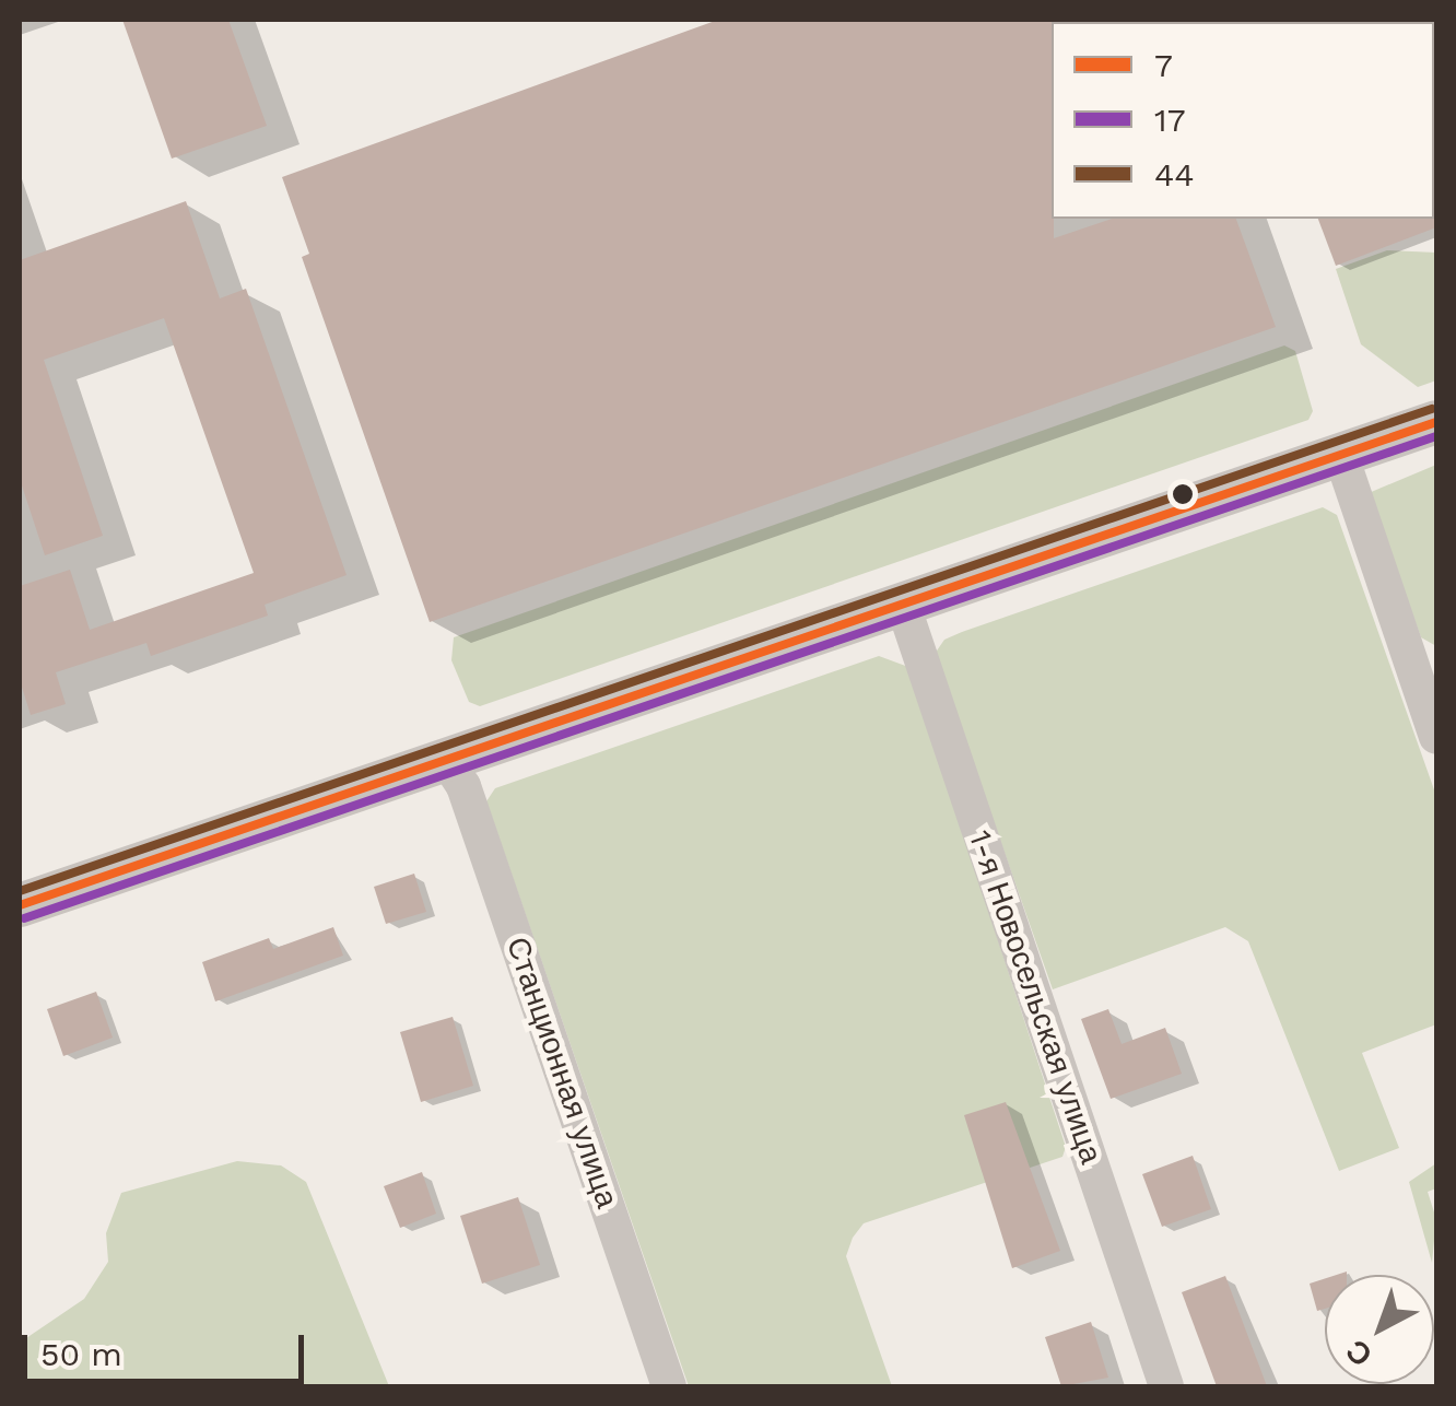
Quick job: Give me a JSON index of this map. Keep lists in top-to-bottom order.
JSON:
{
  "streets": {
    "street": ["1-я Новосельская улица", "Станционная улица"]
  },
  "lines": ["transit line 44", "transit line 7", "transit line 17"],
  "legend": ["7", "17", "44"],
  "scale_bar": "50 m",
  "north": "bottom left"
}
